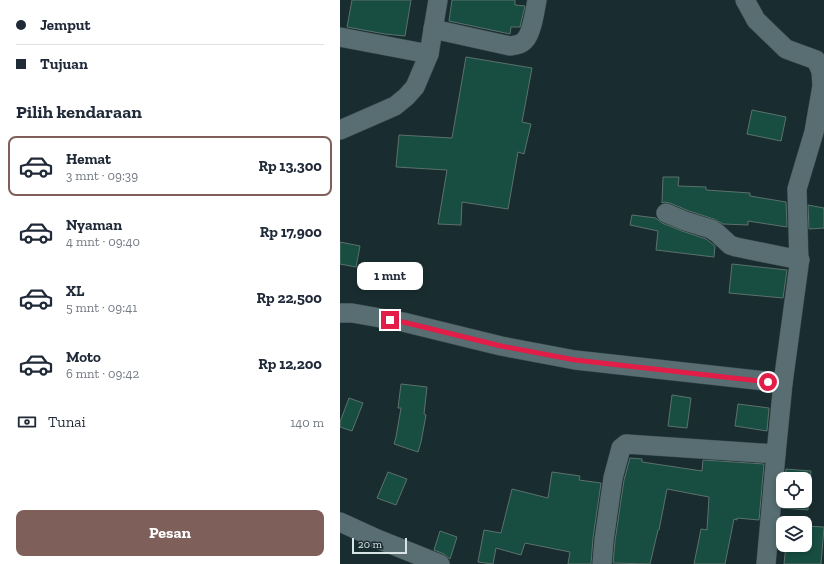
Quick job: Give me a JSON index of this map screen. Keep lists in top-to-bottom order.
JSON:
{
  "scale_bar": "20 m",
  "page": {
    "banner": ["Jemput", "Tujuan"],
    "heading": "Pilih kendaraan",
    "list": [
      {
        "name": "Hemat",
        "note": "3 mnt · 09:39",
        "value": "Rp 13,300"
      },
      {
        "name": "Nyaman",
        "note": "4 mnt · 09:40",
        "value": "Rp 17,900"
      },
      {
        "name": "XL",
        "note": "5 mnt · 09:41",
        "value": "Rp 22,500"
      },
      {
        "name": "Moto",
        "note": "6 mnt · 09:42",
        "value": "Rp 12,200"
      }
    ],
    "bubble": "1 mnt",
    "pay": ["Tunai", "140 m"],
    "buttons": "Pesan",
    "scale": "20 m"
  }
}
